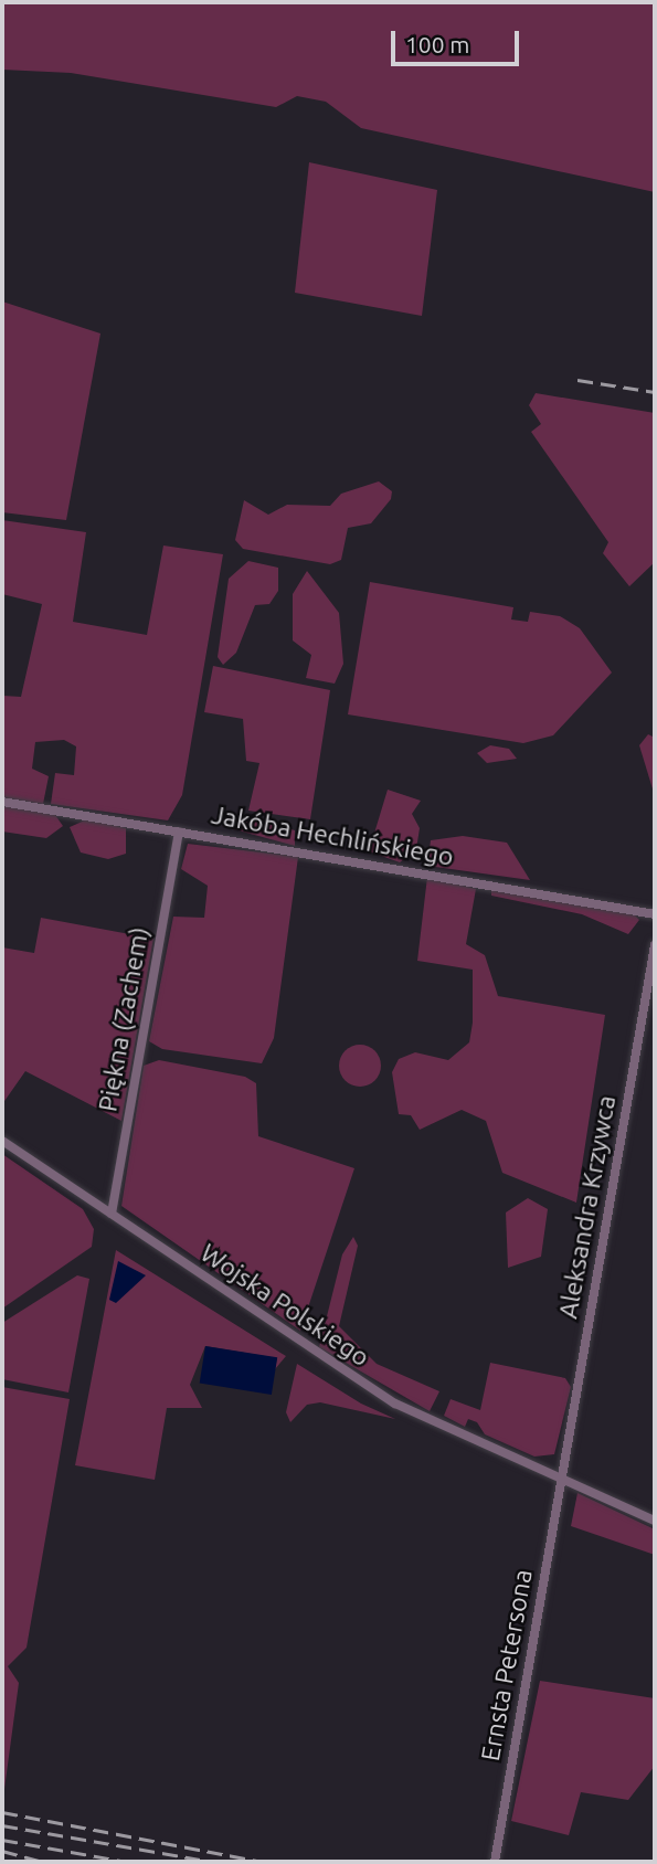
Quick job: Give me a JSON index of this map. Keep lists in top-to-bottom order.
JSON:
{
  "streets": {
    "street": [
      "Jakóba Hechlińskiego",
      "Piękna (Zachem)",
      "Aleksandra Krzywca",
      "Wojska Polskiego",
      "Ernsta Petersona"
    ]
  },
  "crossings": [
    ["Jakóba Hechlińskiego", "Piękna (Zachem)"],
    ["Piękna (Zachem)", "Wojska Polskiego"],
    ["Aleksandra Krzywca", "Wojska Polskiego"],
    ["Aleksandra Krzywca", "Ernsta Petersona"],
    ["Wojska Polskiego", "Ernsta Petersona"]
  ],
  "scale_bar": "100 m"
}
